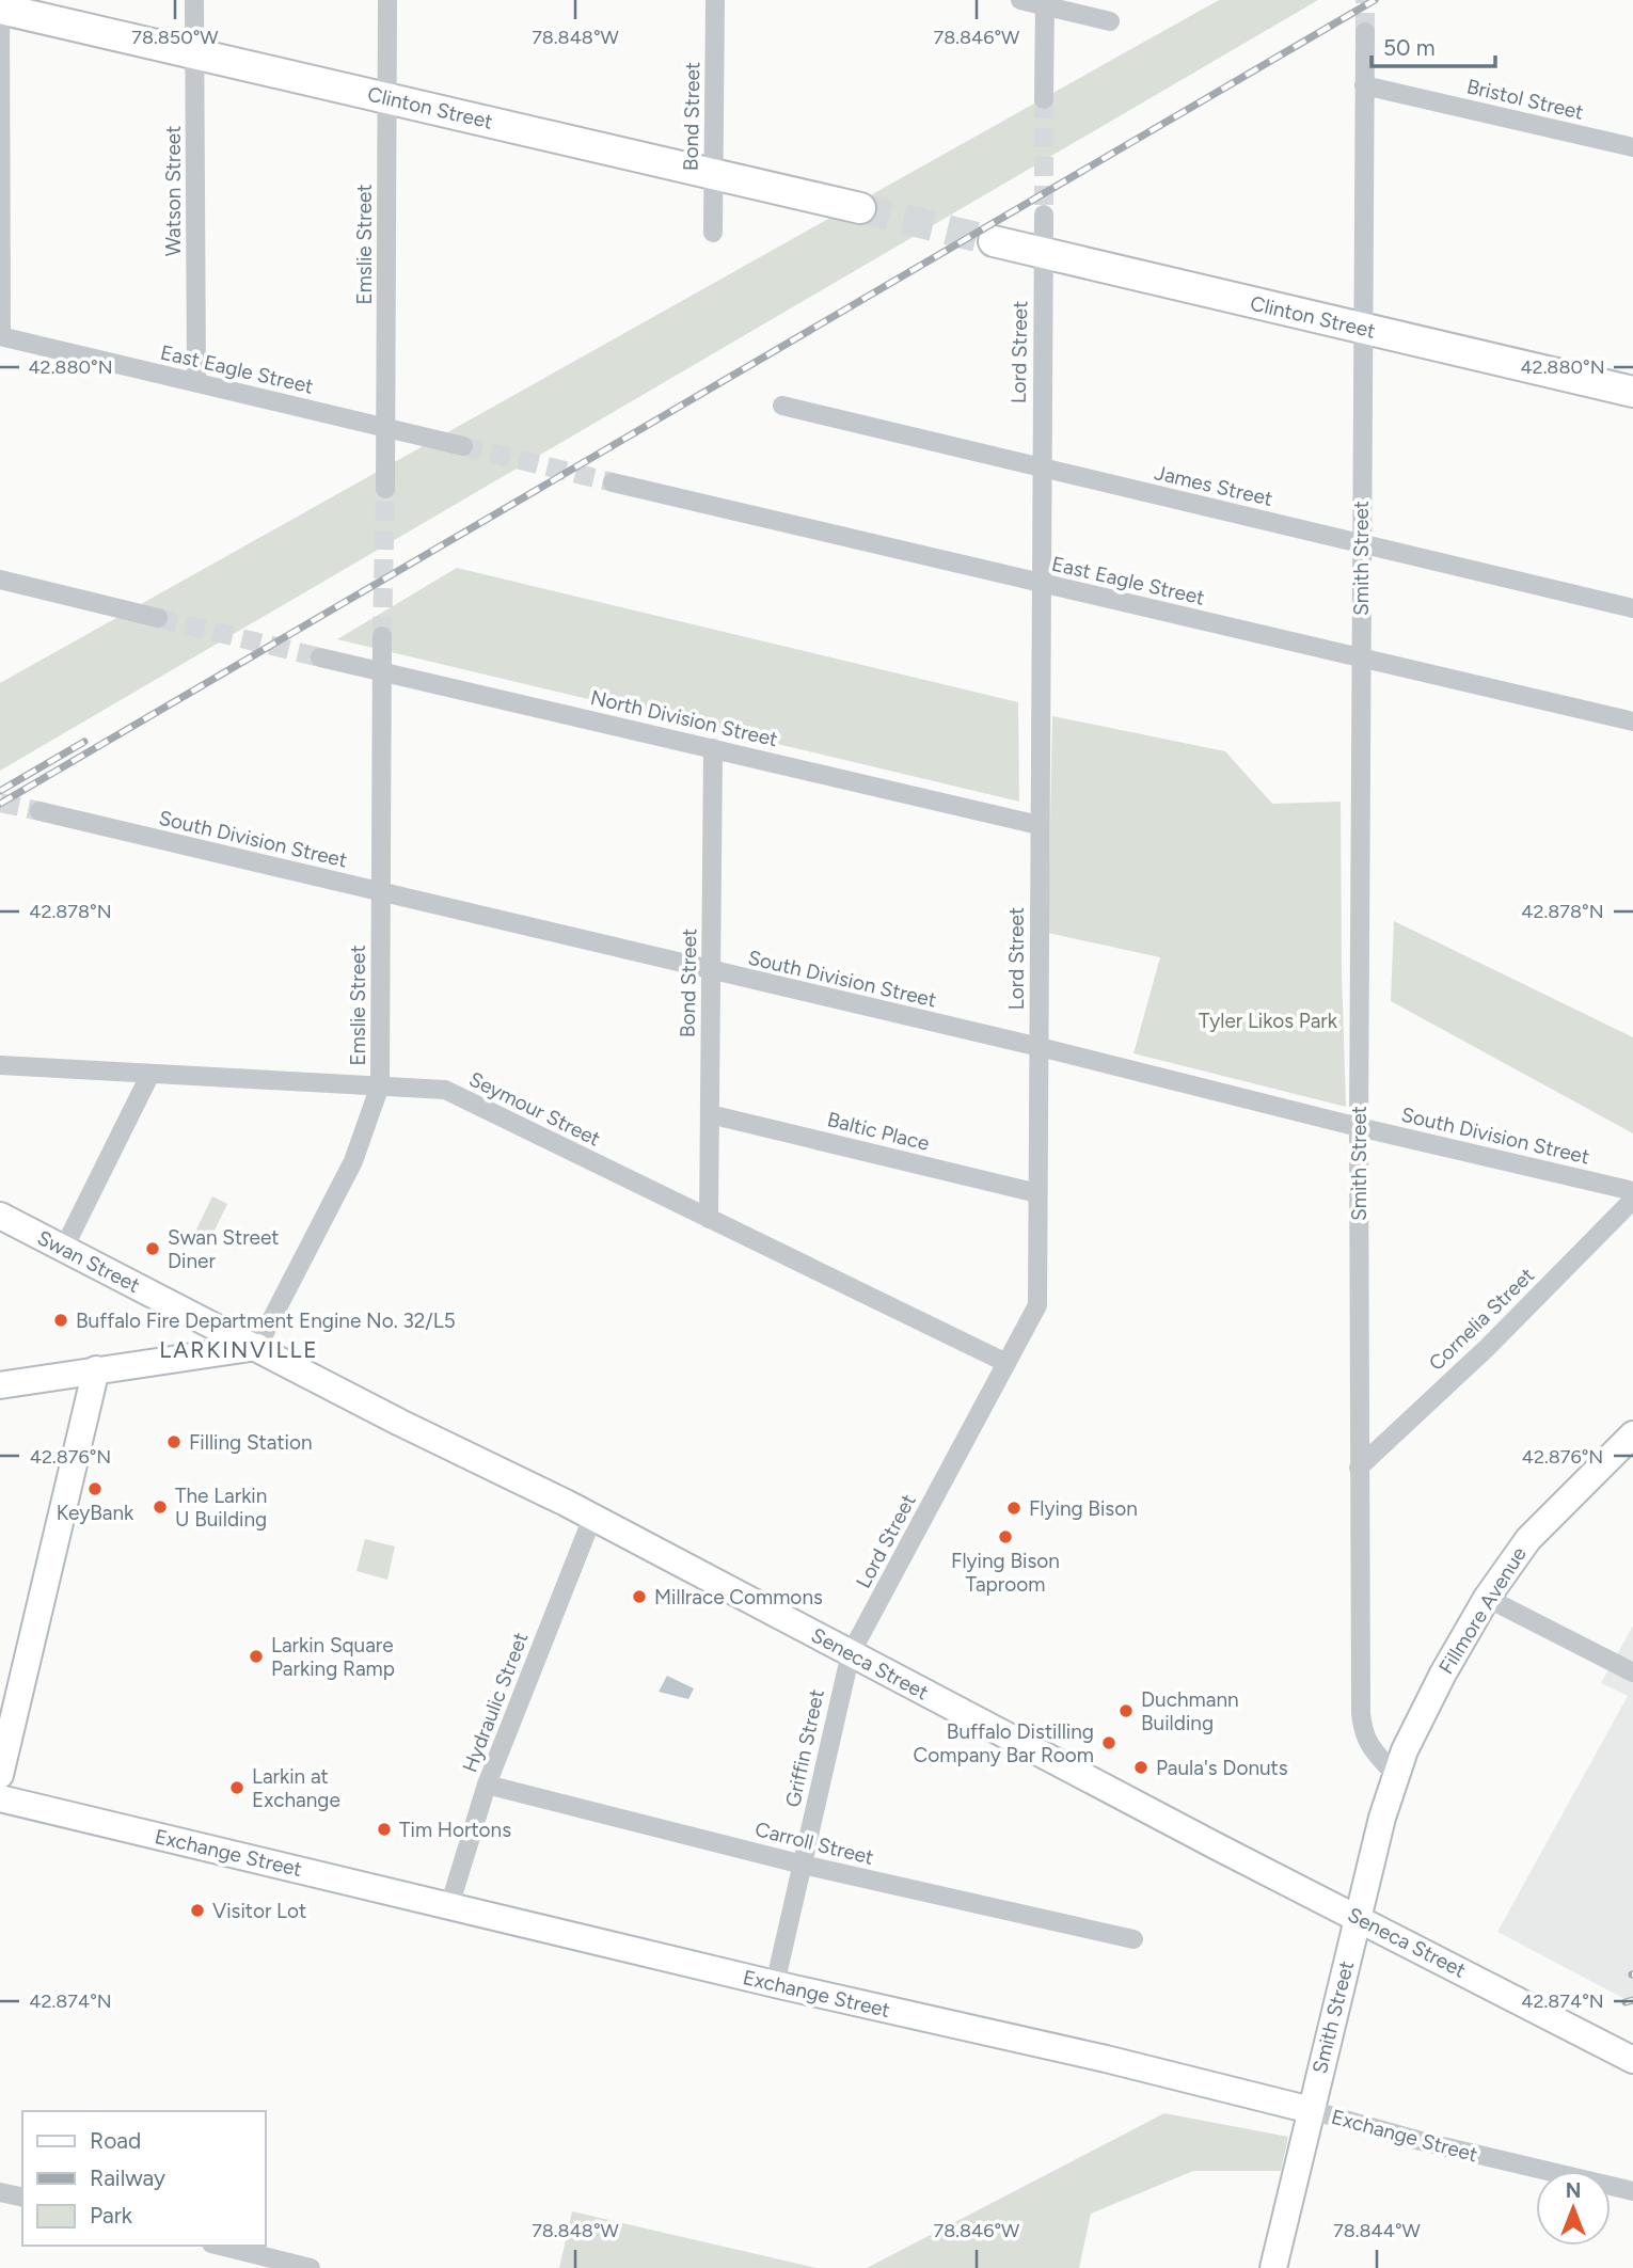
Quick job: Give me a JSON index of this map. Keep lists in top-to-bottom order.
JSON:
{
  "streets": {
    "main road": ["Clinton Street"],
    "street": [
      "Bristol Street",
      "Bond Street",
      "Watson Street",
      "Emslie Street",
      "Lord Street",
      "East Eagle Street",
      "James Street",
      "Smith Street",
      "North Division Street",
      "South Division Street",
      "Seymour Street",
      "Baltic Place",
      "Swan Street",
      "Cornelia Street",
      "Fillmore Avenue",
      "Seneca Street",
      "Hydraulic Street",
      "Griffin Street",
      "Carroll Street",
      "Exchange Street"
    ]
  },
  "crossings": [
    ["Bristol Street", "Smith Street"],
    ["Clinton Street", "Bond Street"],
    ["Clinton Street", "Watson Street"],
    ["Clinton Street", "Emslie Street"],
    ["Clinton Street", "Lord Street"],
    ["Clinton Street", "Smith Street"],
    ["Bond Street", "North Division Street"],
    ["Bond Street", "South Division Street"],
    ["Bond Street", "Seymour Street"],
    ["Bond Street", "Baltic Place"],
    ["Watson Street", "East Eagle Street"],
    ["Emslie Street", "East Eagle Street"],
    ["Emslie Street", "North Division Street"],
    ["Emslie Street", "South Division Street"],
    ["Emslie Street", "Seymour Street"],
    ["Emslie Street", "Swan Street"],
    ["Emslie Street", "Seneca Street"],
    ["Lord Street", "East Eagle Street"],
    ["Lord Street", "James Street"],
    ["Lord Street", "North Division Street"],
    ["Lord Street", "South Division Street"],
    ["Lord Street", "Seymour Street"],
    ["Lord Street", "Baltic Place"],
    ["Lord Street", "Seneca Street"],
    ["Lord Street", "Griffin Street"],
    ["East Eagle Street", "Smith Street"],
    ["James Street", "Smith Street"],
    ["Smith Street", "South Division Street"],
    ["Smith Street", "Cornelia Street"],
    ["Smith Street", "Fillmore Avenue"],
    ["Smith Street", "Seneca Street"],
    ["Smith Street", "Exchange Street"],
    ["Swan Street", "Seneca Street"],
    ["Seneca Street", "Hydraulic Street"],
    ["Seneca Street", "Griffin Street"],
    ["Hydraulic Street", "Carroll Street"],
    ["Hydraulic Street", "Exchange Street"],
    ["Griffin Street", "Carroll Street"],
    ["Griffin Street", "Exchange Street"]
  ],
  "districts": ["LARKINVILLE"],
  "parks": ["Tyler Likos Park"],
  "places": [
    "Swan Street Diner",
    "Buffalo Fire Department Engine No. 32/L5",
    "Filling Station",
    "KeyBank",
    "The Larkin U Building",
    "Flying Bison",
    "Flying Bison Taproom",
    "Millrace Commons",
    "Larkin Square Parking Ramp",
    "Duchmann Building",
    "Buffalo Distilling Company Bar Room",
    "Paula's Donuts",
    "Larkin at Exchange",
    "Tim Hortons",
    "Visitor Lot"
  ],
  "legend": ["Road", "Railway", "Park"],
  "scale_bar": "50 m",
  "north": "top",
  "coordinates": [
    "78.850°W",
    "78.848°W",
    "78.846°W",
    "42.880°N",
    "42.878°N",
    "42.876°N",
    "42.874°N",
    "78.844°W"
  ]
}
